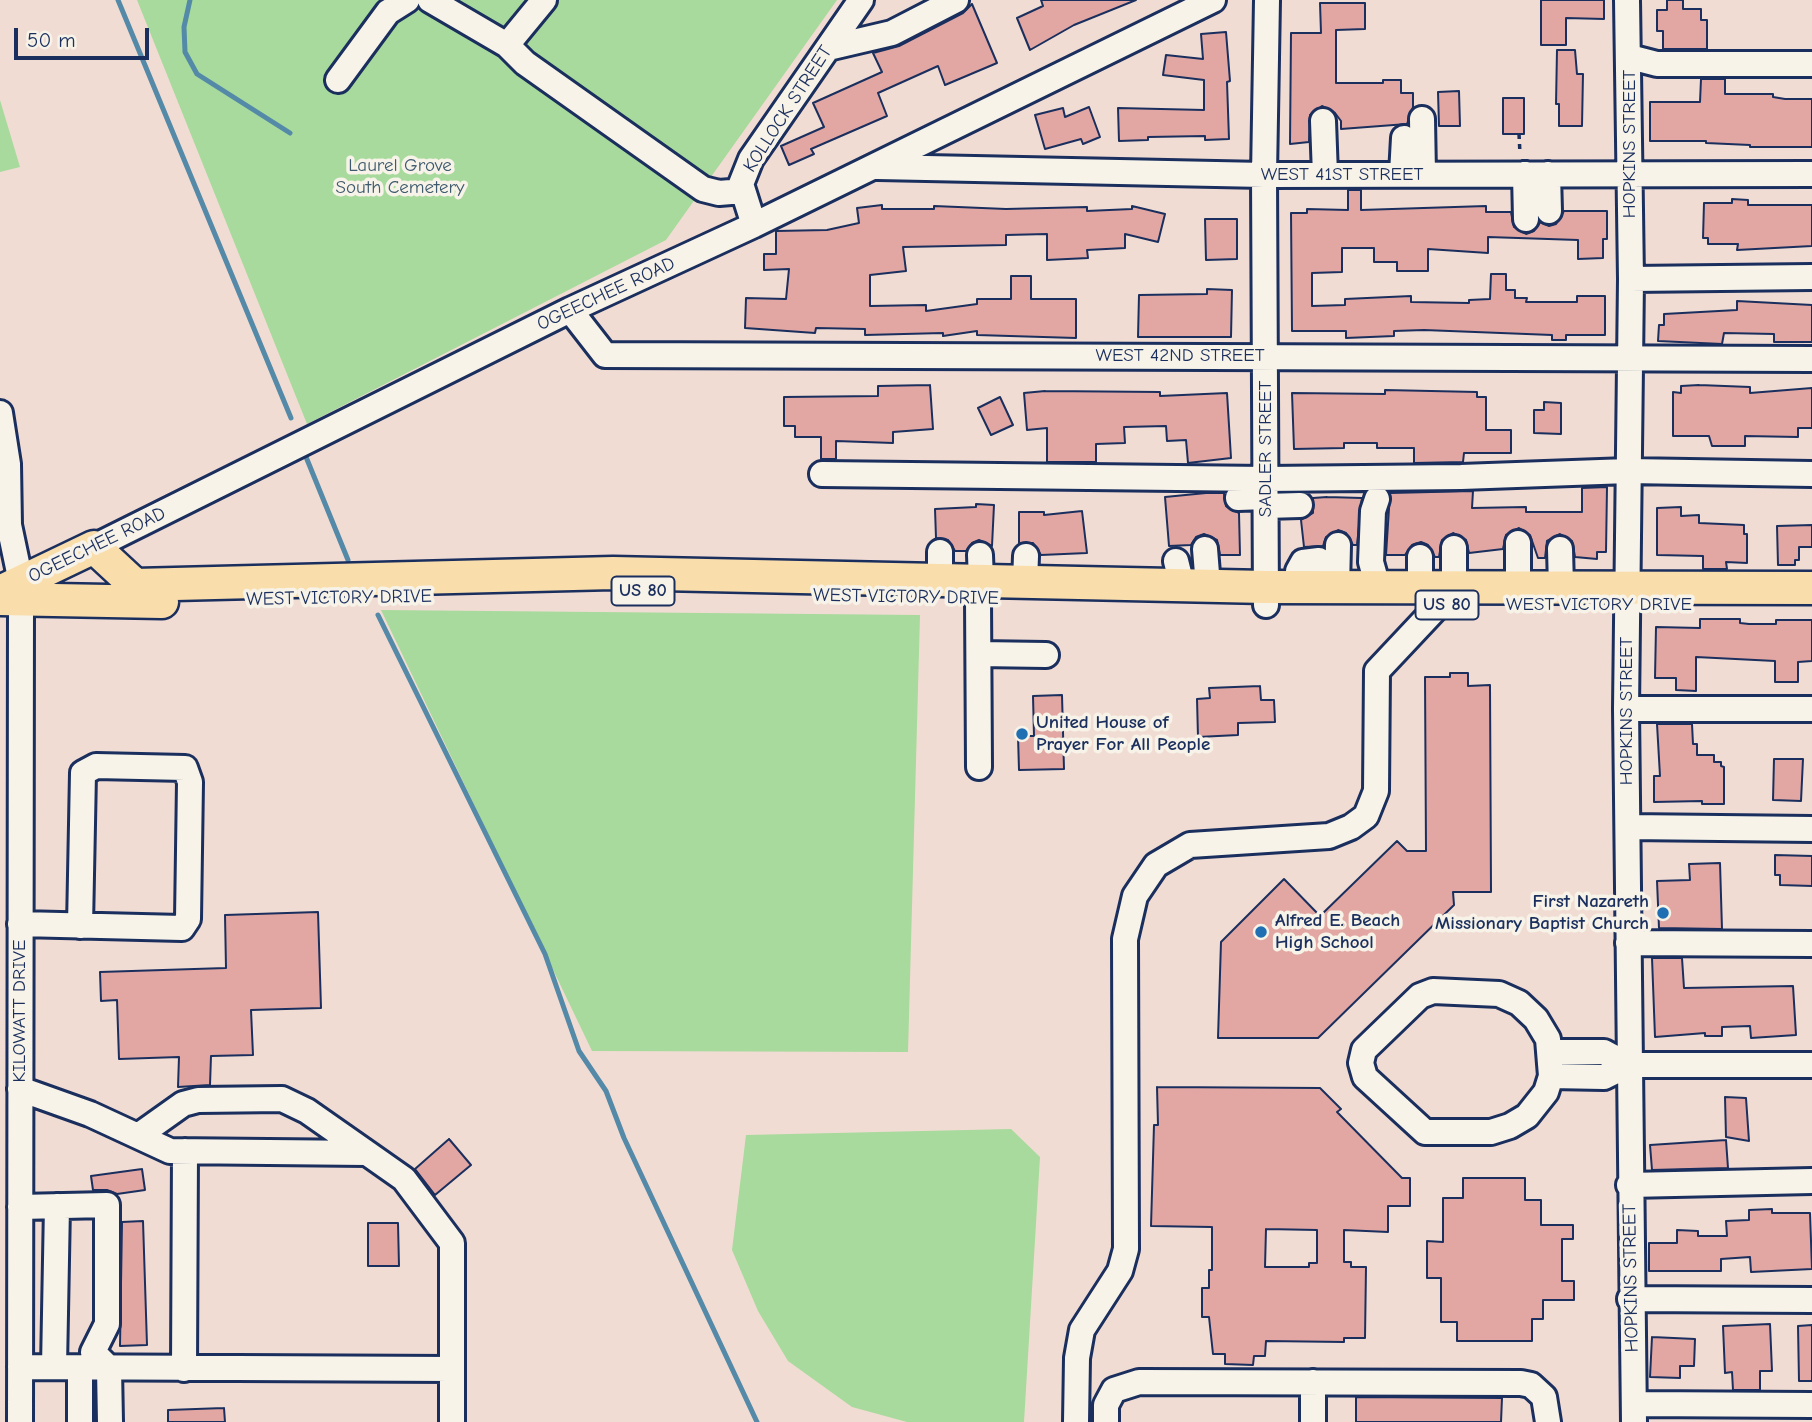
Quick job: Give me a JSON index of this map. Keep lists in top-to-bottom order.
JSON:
{
  "streets": {
    "main road": ["OGEECHEE ROAD", "US 80", "WEST VICTORY DRIVE"],
    "street": [
      "KOLLOCK STREET",
      "HOPKINS STREET",
      "WEST 41ST STREET",
      "WEST 42ND STREET",
      "SADLER STREET",
      "KILOWATT DRIVE"
    ]
  },
  "crossings": [
    ["KOLLOCK STREET", "OGEECHEE ROAD"],
    ["HOPKINS STREET", "WEST 41ST STREET"],
    ["HOPKINS STREET", "WEST 42ND STREET"],
    ["HOPKINS STREET", "WEST VICTORY DRIVE"],
    ["WEST 41ST STREET", "OGEECHEE ROAD"],
    ["WEST 41ST STREET", "SADLER STREET"],
    ["OGEECHEE ROAD", "WEST 42ND STREET"],
    ["OGEECHEE ROAD", "WEST VICTORY DRIVE"],
    ["OGEECHEE ROAD", "KILOWATT DRIVE"],
    ["WEST 42ND STREET", "SADLER STREET"],
    ["SADLER STREET", "WEST VICTORY DRIVE"],
    ["WEST VICTORY DRIVE", "KILOWATT DRIVE"]
  ],
  "parks": ["Laurel Grove South Cemetery"],
  "places": ["United House of Prayer For All People", "First Nazareth Missionary Baptist Church", "Alfred E. Beach High School"],
  "scale_bar": "50 m"
}
